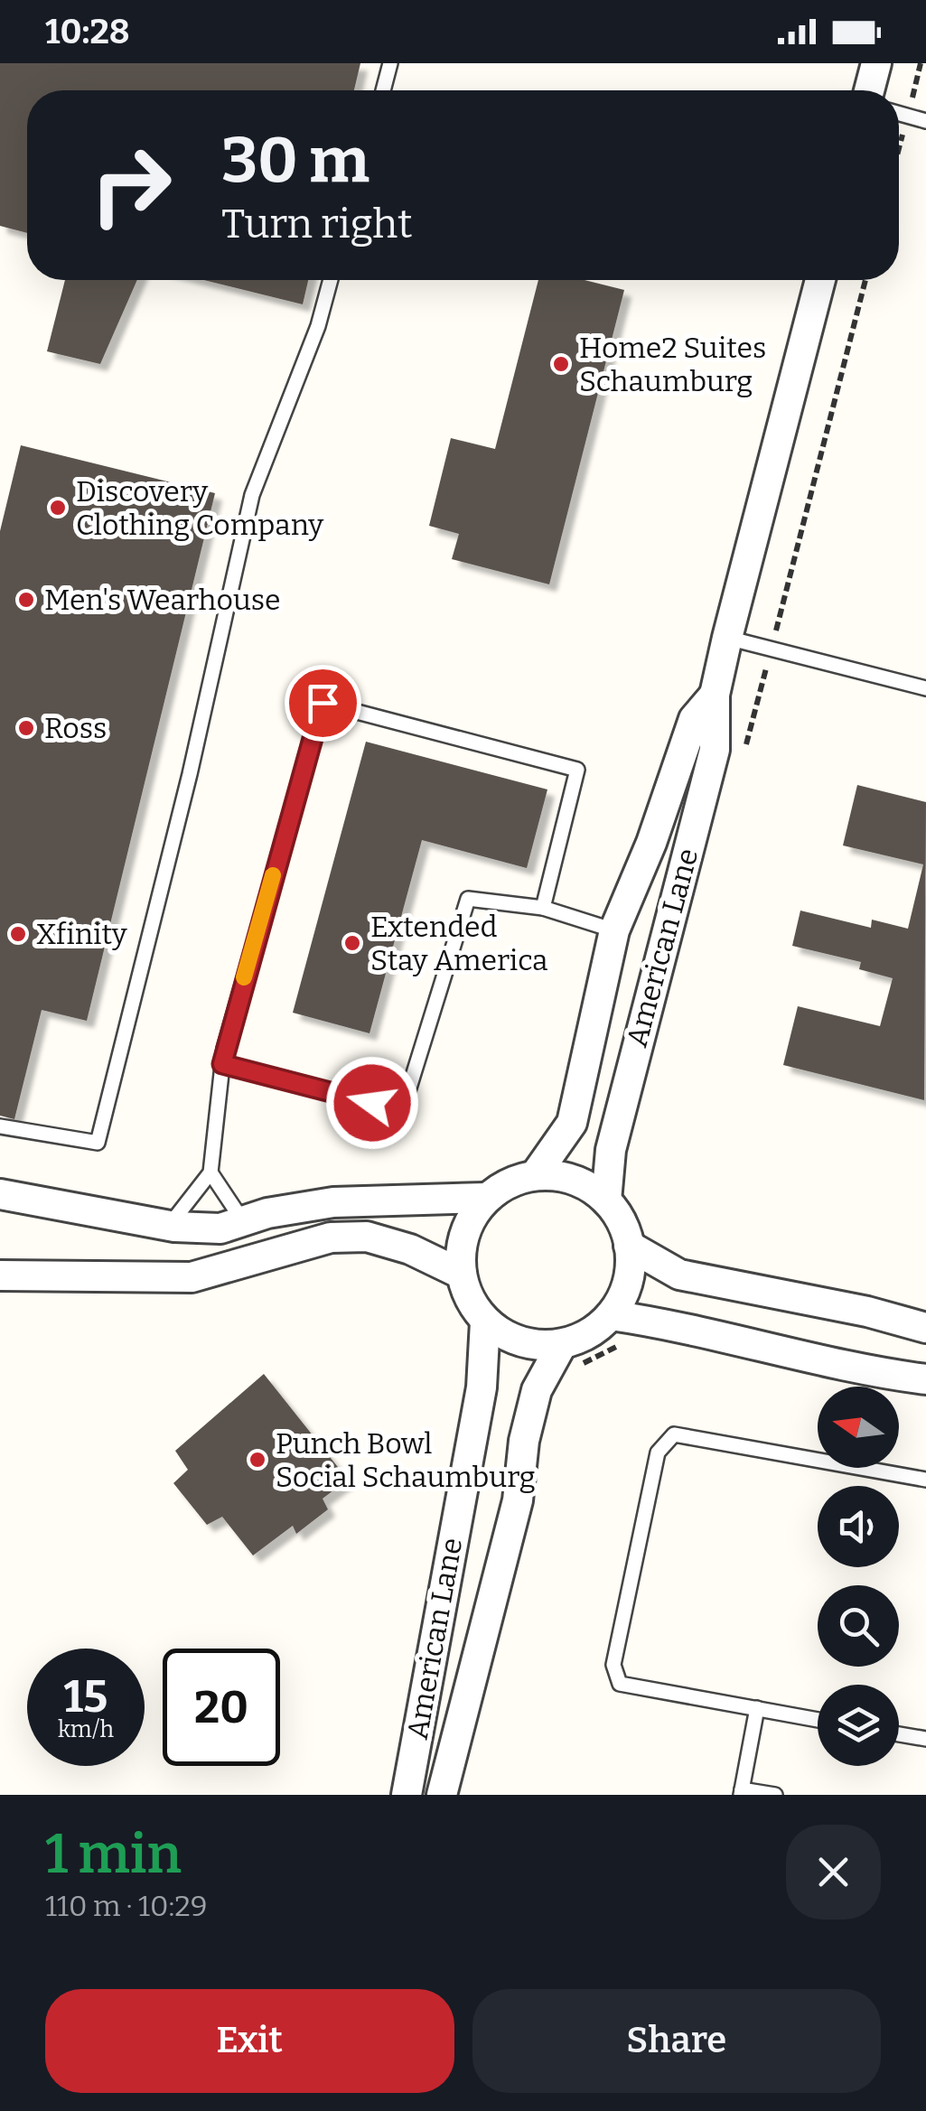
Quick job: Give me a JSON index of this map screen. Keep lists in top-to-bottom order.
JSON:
{
  "streets": {
    "street": ["American Lane"]
  },
  "places": [
    "Home2 Suites Schaumburg",
    "Discovery Clothing Company",
    "Men's Wearhouse",
    "Ross",
    "Xfinity",
    "Extended Stay America",
    "Punch Bowl Social Schaumburg"
  ],
  "north": "left",
  "page": {
    "status": "10:28",
    "turn": ["30 m", "Turn right"],
    "speed": "15 km/h",
    "limit": "20",
    "heading": ["1 min", "110 m · 10:29"],
    "buttons": ["Exit", "Share"]
  }
}
